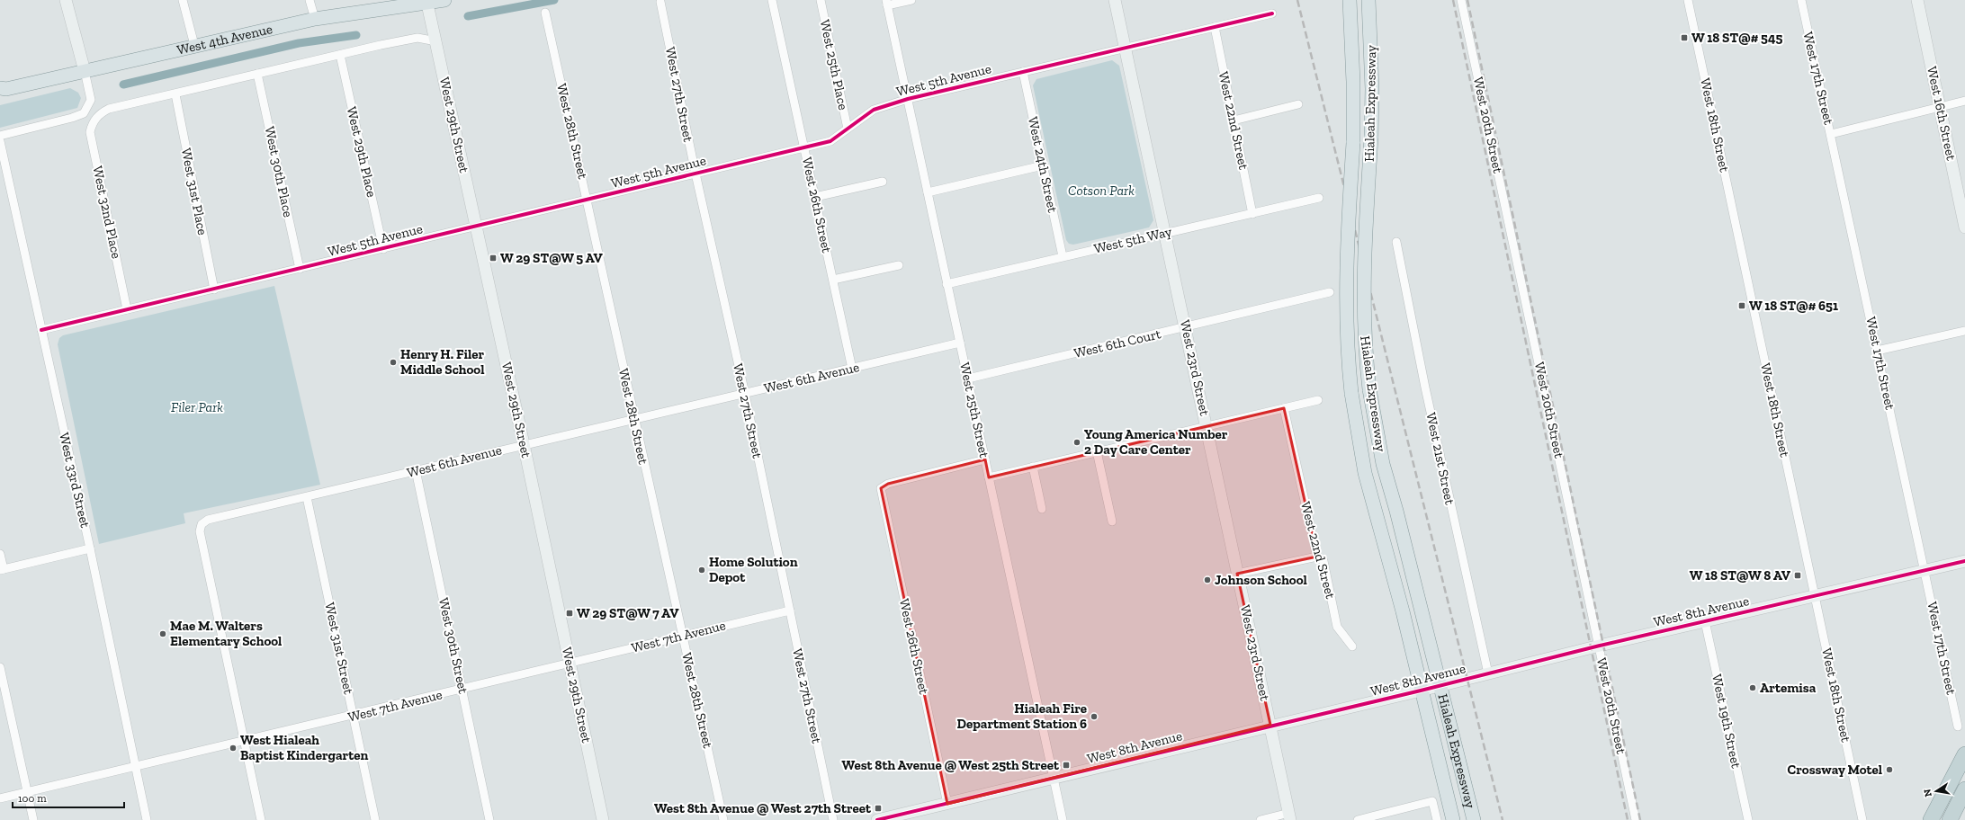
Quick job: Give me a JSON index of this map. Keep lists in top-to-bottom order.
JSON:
{
  "streets": {
    "main road": ["West 4th Avenue", "Hialeah Expressway"],
    "street": [
      "West 25th Place",
      "West 17th Street",
      "West 5th Avenue",
      "West 27th Street",
      "West 16th Street",
      "West 22nd Street",
      "West 29th Street",
      "West 20th Street",
      "West 18th Street",
      "West 28th Street",
      "West 29th Place",
      "West 24th Street",
      "West 30th Place",
      "West 31st Place",
      "West 26th Street",
      "West 32nd Place",
      "West 5th Way",
      "West 6th Court",
      "West 23rd Street",
      "West 6th Avenue",
      "West 25th Street",
      "West 21st Street",
      "West 33rd Street",
      "West 8th Avenue",
      "West 7th Avenue",
      "West 30th Street",
      "West 31st Street",
      "West 19th Street"
    ]
  },
  "crossings": [
    ["West 4th Avenue", "West 29th Street"],
    ["West 25th Place", "West 5th Avenue"],
    ["West 17th Street", "West 8th Avenue"],
    ["West 5th Avenue", "West 27th Street"],
    ["West 5th Avenue", "West 22nd Street"],
    ["West 5th Avenue", "West 29th Street"],
    ["West 5th Avenue", "West 28th Street"],
    ["West 5th Avenue", "West 29th Place"],
    ["West 5th Avenue", "West 24th Street"],
    ["West 5th Avenue", "West 30th Place"],
    ["West 5th Avenue", "West 31st Place"],
    ["West 5th Avenue", "West 26th Street"],
    ["West 5th Avenue", "West 32nd Place"],
    ["West 5th Avenue", "West 23rd Street"],
    ["West 5th Avenue", "West 25th Street"],
    ["West 5th Avenue", "West 33rd Street"],
    ["West 27th Street", "West 6th Avenue"],
    ["West 27th Street", "West 7th Avenue"],
    ["Hialeah Expressway", "West 8th Avenue"],
    ["West 22nd Street", "West 5th Way"],
    ["West 29th Street", "West 6th Avenue"],
    ["West 29th Street", "West 7th Avenue"],
    ["West 20th Street", "West 8th Avenue"],
    ["West 18th Street", "West 8th Avenue"],
    ["West 28th Street", "West 6th Avenue"],
    ["West 28th Street", "West 7th Avenue"],
    ["West 24th Street", "West 5th Way"],
    ["West 31st Place", "West 32nd Place"],
    ["West 26th Street", "West 6th Avenue"],
    ["West 26th Street", "West 25th Street"],
    ["West 26th Street", "West 8th Avenue"],
    ["West 5th Way", "West 23rd Street"],
    ["West 5th Way", "West 25th Street"],
    ["West 6th Court", "West 23rd Street"],
    ["West 6th Court", "West 25th Street"],
    ["West 23rd Street", "West 8th Avenue"],
    ["West 6th Avenue", "West 25th Street"],
    ["West 6th Avenue", "West 7th Avenue"],
    ["West 6th Avenue", "West 30th Street"],
    ["West 6th Avenue", "West 31st Street"],
    ["West 25th Street", "West 8th Avenue"],
    ["West 21st Street", "West 8th Avenue"],
    ["West 33rd Street", "West 7th Avenue"],
    ["West 8th Avenue", "West 19th Street"],
    ["West 7th Avenue", "West 30th Street"],
    ["West 7th Avenue", "West 31st Street"]
  ],
  "parks": ["Cotson Park", "Filer Park"],
  "places": {
    "transit": [
      "W 18 ST@# 545",
      "W 29 ST@W 5 AV",
      "W 18 ST@# 651",
      "W 18 ST@W 8 AV",
      "W 29 ST@W 7 AV",
      "West 8th Avenue @ West 25th Street",
      "West 8th Avenue @ West 27th Street"
    ],
    "other": [
      "Henry H. Filer Middle School",
      "Young America Number 2 Day Care Center",
      "Home Solution Depot",
      "Johnson School",
      "Mae M. Walters Elementary School",
      "Artemisa",
      "Hialeah Fire Department Station 6",
      "West Hialeah Baptist Kindergarten",
      "Crossway Motel"
    ]
  },
  "scale_bar": "100 m",
  "north": "left"
}
